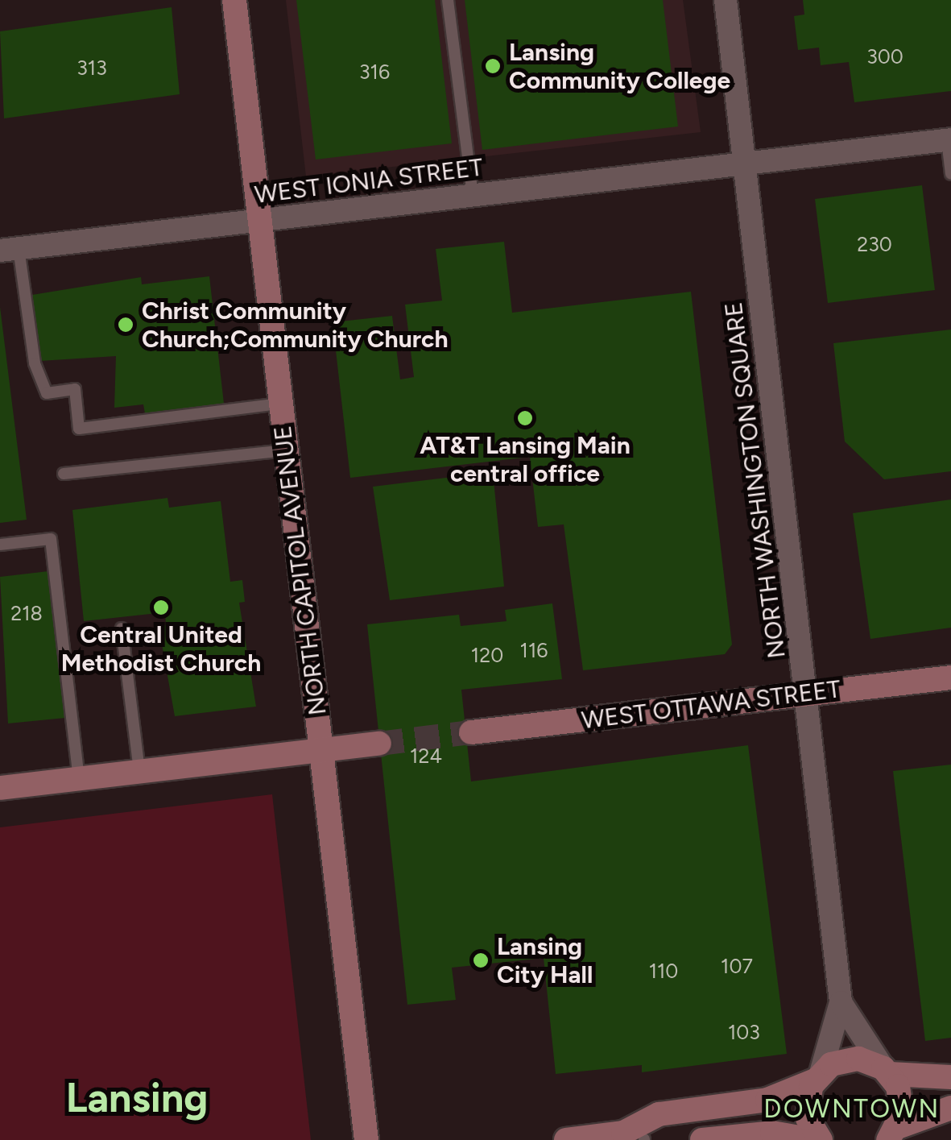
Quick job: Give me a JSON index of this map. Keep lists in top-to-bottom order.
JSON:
{
  "streets": {
    "street": [
      "WEST IONIA STREET",
      "NORTH WASHINGTON SQUARE",
      "NORTH CAPITOL AVENUE",
      "WEST OTTAWA STREET"
    ]
  },
  "crossings": [
    ["WEST IONIA STREET", "NORTH WASHINGTON SQUARE"],
    ["WEST IONIA STREET", "NORTH CAPITOL AVENUE"],
    ["NORTH WASHINGTON SQUARE", "WEST OTTAWA STREET"]
  ],
  "districts": ["Lansing", "DOWNTOWN"],
  "places": [
    "Lansing Community College",
    "Christ Community Church;Community Church",
    "AT&T Lansing Main central office",
    "Central United Methodist Church",
    "Lansing City Hall"
  ],
  "house_numbers": [
    "300",
    "313",
    "316",
    "230",
    "218",
    "116",
    "120",
    "124",
    "107",
    "110",
    "103"
  ]
}
